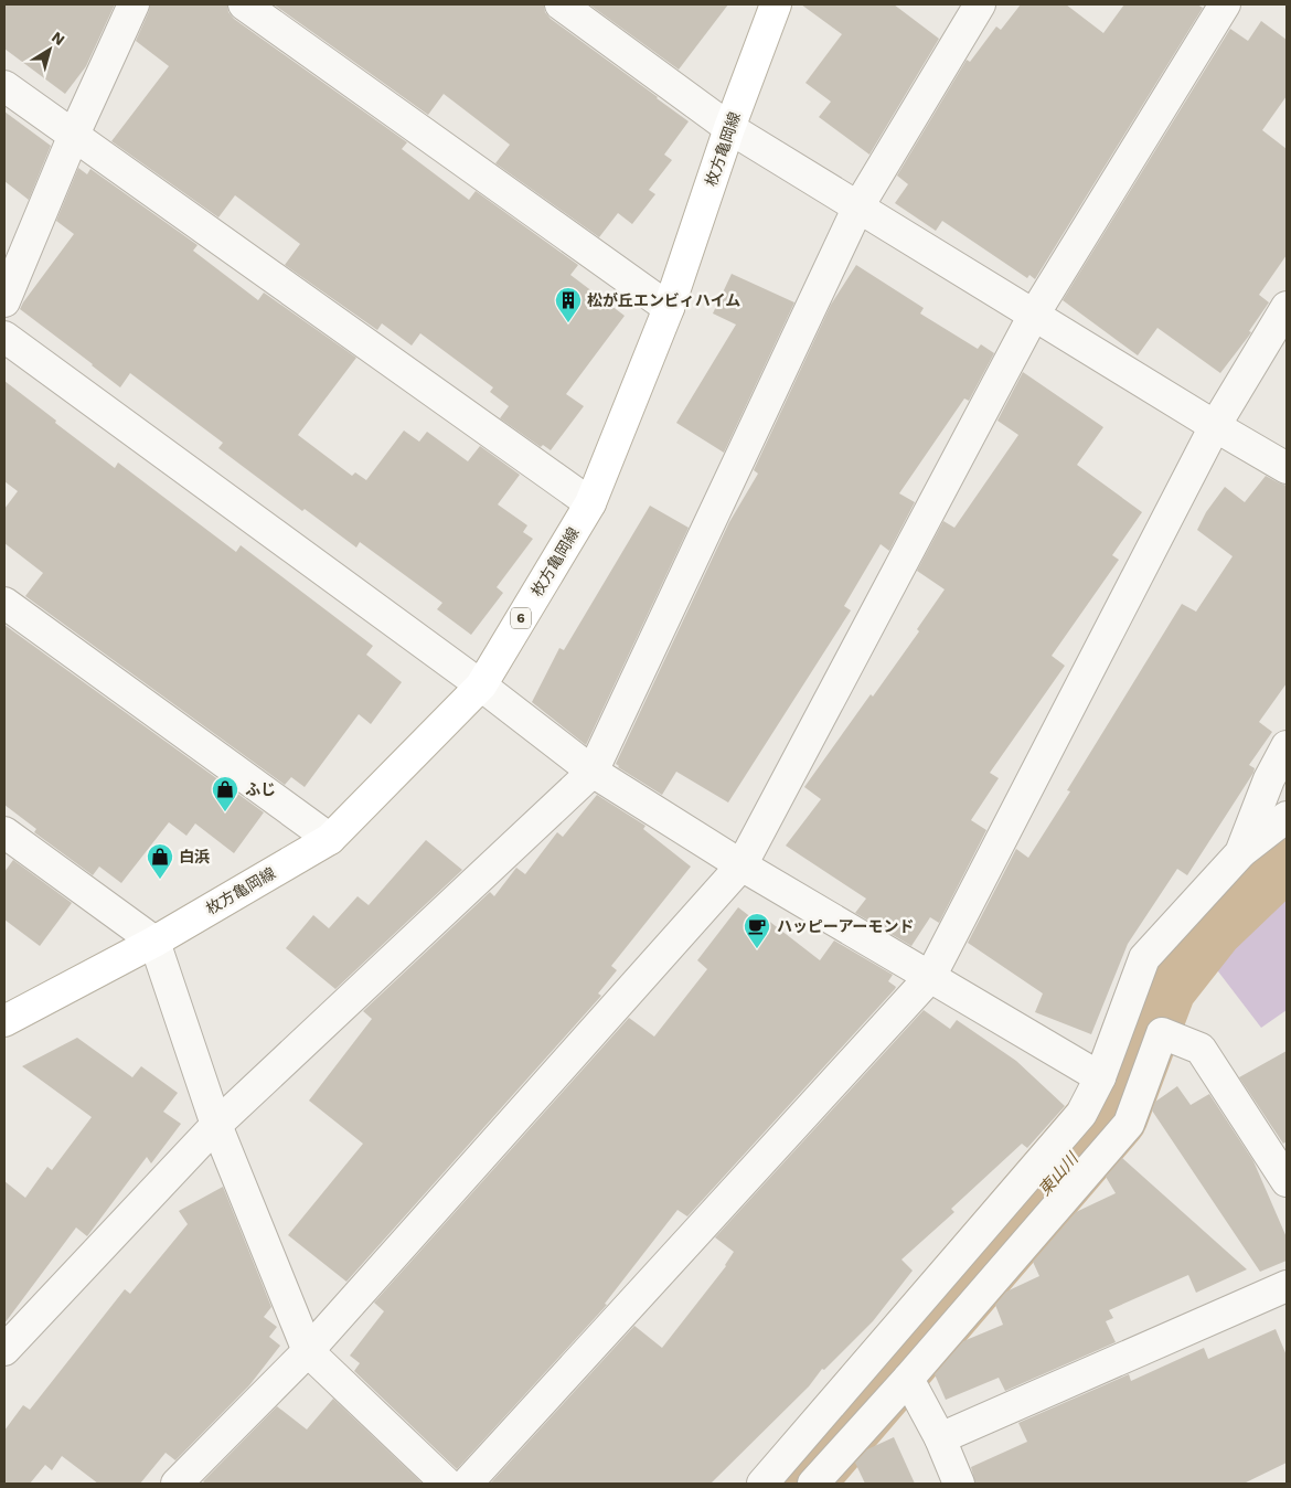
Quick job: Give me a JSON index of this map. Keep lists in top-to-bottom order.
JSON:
{
  "streets": {
    "main road": ["枚方亀岡線", "6"]
  },
  "water": ["東山川"],
  "places": {
    "building": ["松が丘エンビィハイム"],
    "shop": ["ふじ", "白浜"],
    "cafe": ["ハッピーアーモンド"]
  },
  "north": "top right"
}
